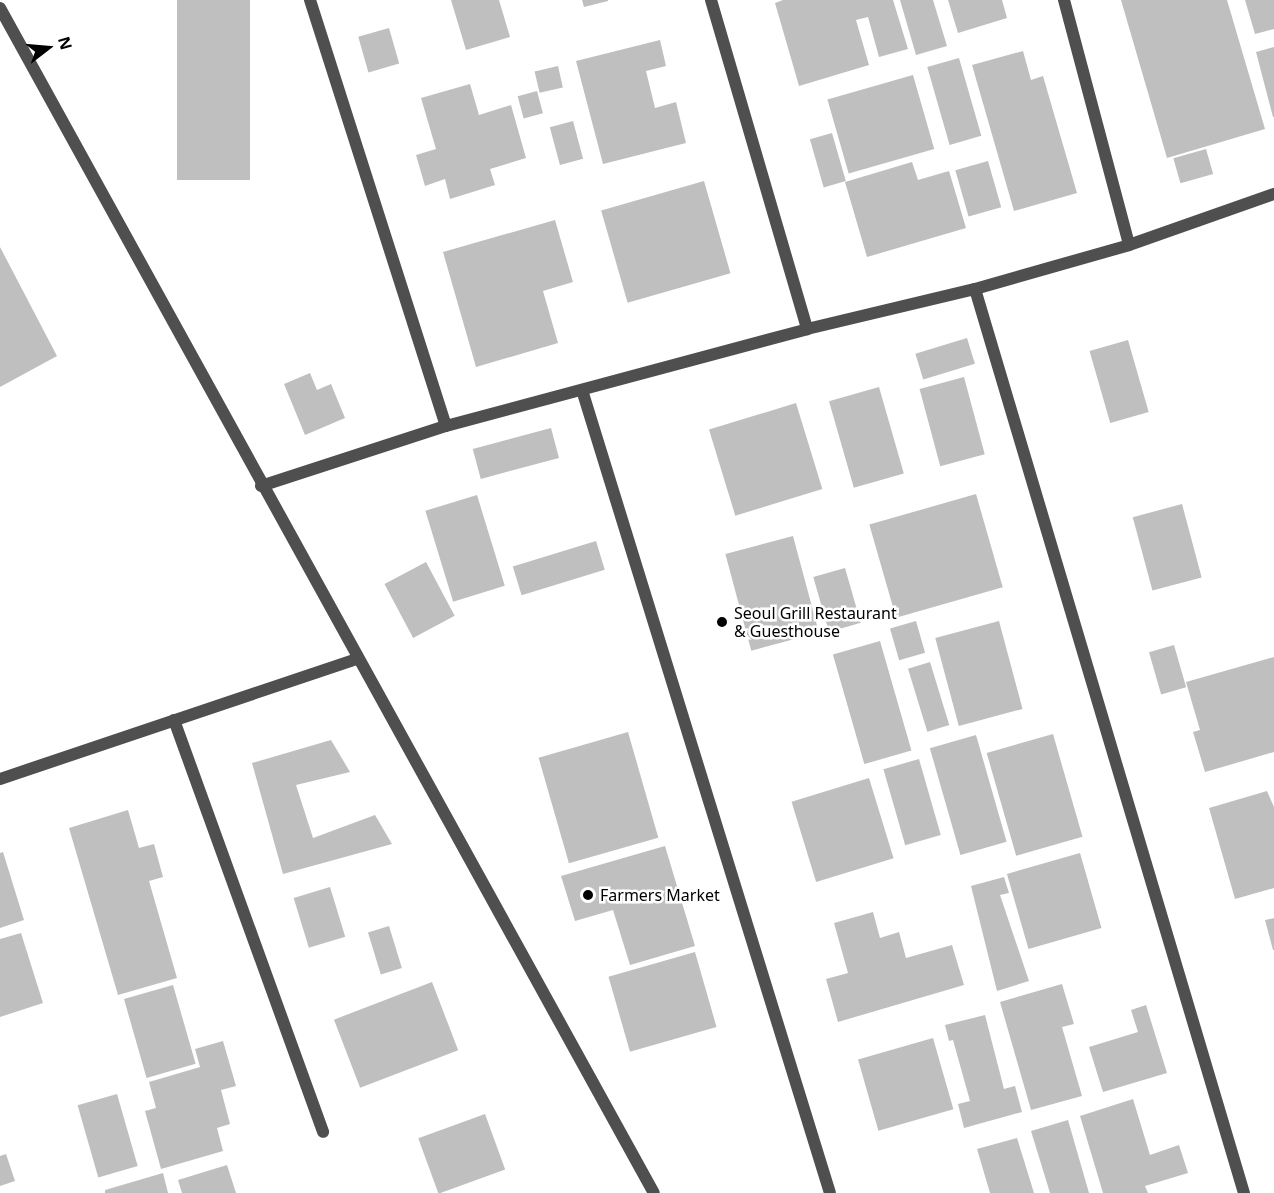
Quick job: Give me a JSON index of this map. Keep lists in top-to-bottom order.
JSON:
{
  "places": ["Seoul Grill Restaurant & Guesthouse", "Farmers Market"],
  "north": "right"
}
